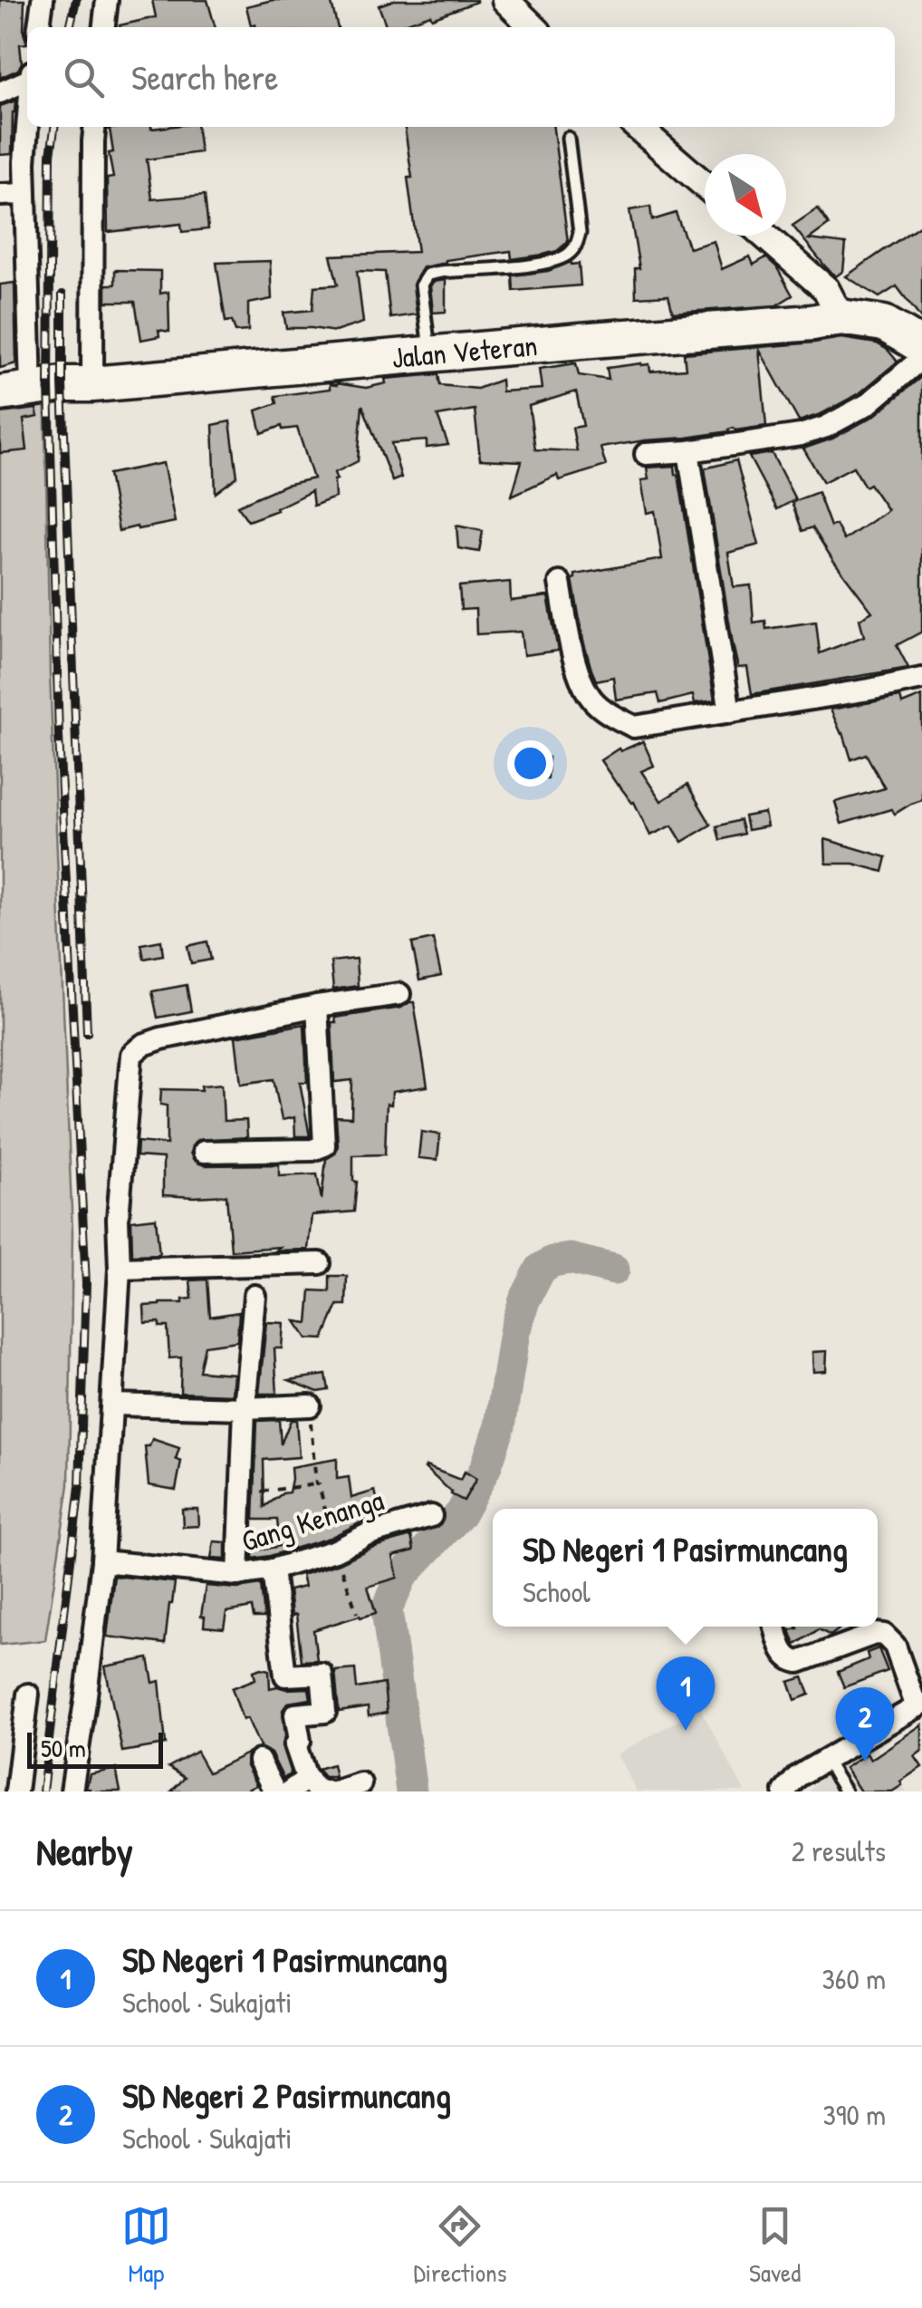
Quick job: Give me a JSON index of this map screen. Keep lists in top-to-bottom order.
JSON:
{
  "streets": {
    "highway": ["Jalan Veteran"],
    "street": ["Gang Kenanga"]
  },
  "scale_bar": "50 m",
  "north": "bottom right",
  "page": {
    "search": "Search here",
    "popup": ["SD Negeri 1 Pasirmuncang", "School"],
    "pins": ["1", "2"],
    "scale": "50 m",
    "heading": ["Nearby", "2 results"],
    "list": [
      {
        "mark": "1",
        "name": "SD Negeri 1 Pasirmuncang",
        "note": "School · Sukajati",
        "value": "360 m"
      },
      {
        "mark": "2",
        "name": "SD Negeri 2 Pasirmuncang",
        "note": "School · Sukajati",
        "value": "390 m"
      }
    ],
    "nav": ["Map", "Directions", "Saved"]
  }
}
